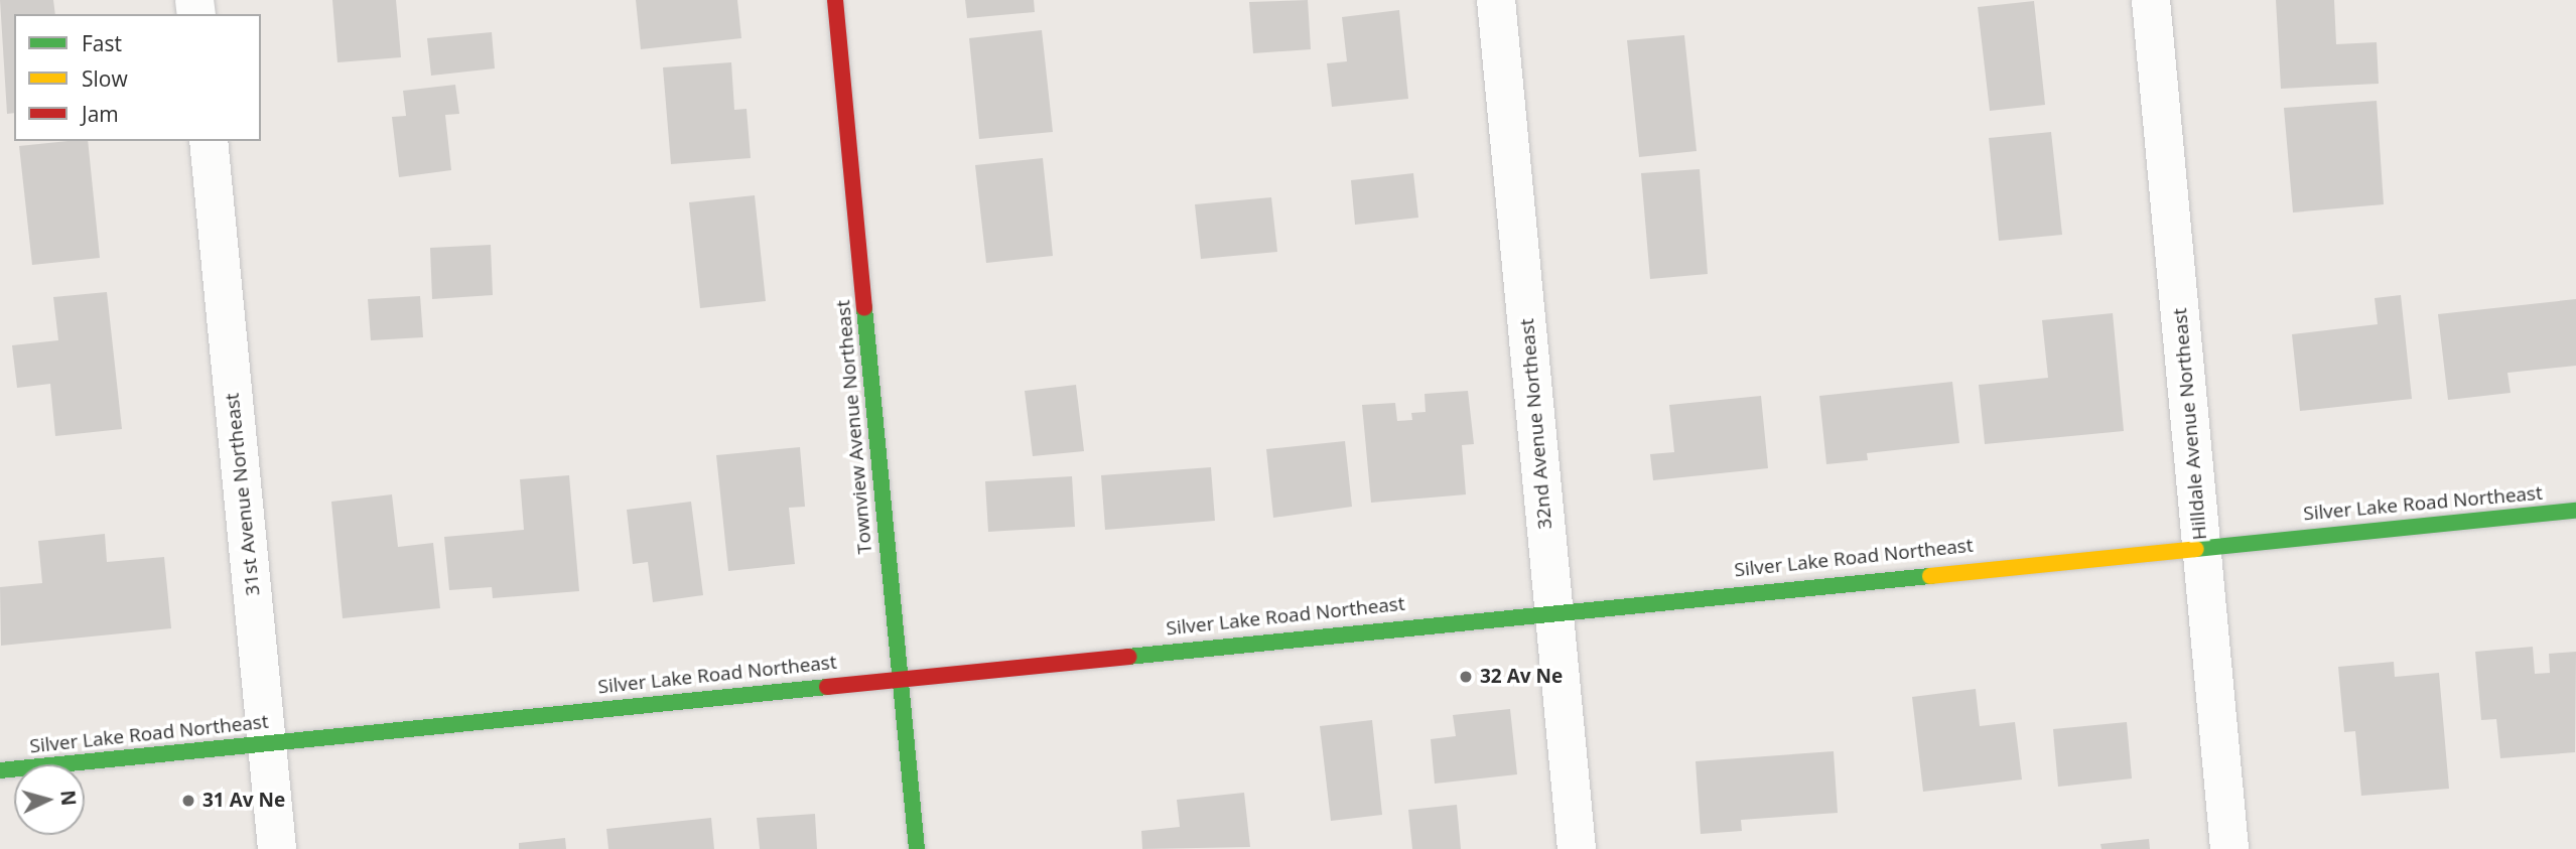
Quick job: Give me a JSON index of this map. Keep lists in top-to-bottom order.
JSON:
{
  "streets": {
    "main road": ["Townview Avenue Northeast", "Silver Lake Road Northeast"],
    "street": ["32nd Avenue Northeast", "Hilldale Avenue Northeast", "31st Avenue Northeast"]
  },
  "crossings": [
    ["32nd Avenue Northeast", "Silver Lake Road Northeast"],
    ["Hilldale Avenue Northeast", "Silver Lake Road Northeast"],
    ["Townview Avenue Northeast", "Silver Lake Road Northeast"],
    ["31st Avenue Northeast", "Silver Lake Road Northeast"]
  ],
  "places": ["32 Av Ne", "31 Av Ne"],
  "legend": ["Fast", "Slow", "Jam"],
  "north": "right"
}
